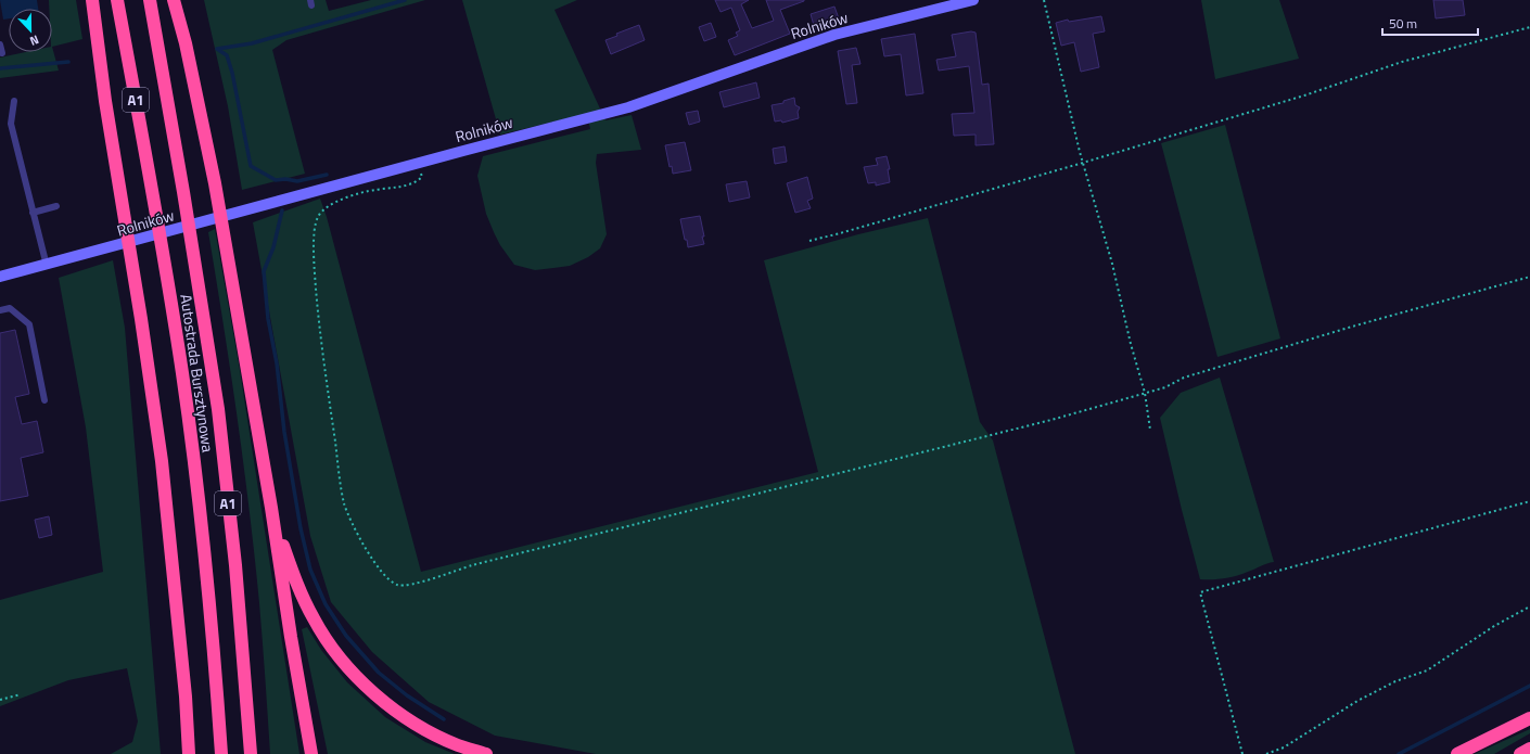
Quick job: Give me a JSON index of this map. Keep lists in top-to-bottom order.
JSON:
{
  "streets": {
    "highway": ["A1", "Autostrada Bursztynowa"],
    "street": ["Rolników"]
  },
  "scale_bar": "50 m",
  "north": "bottom"
}
